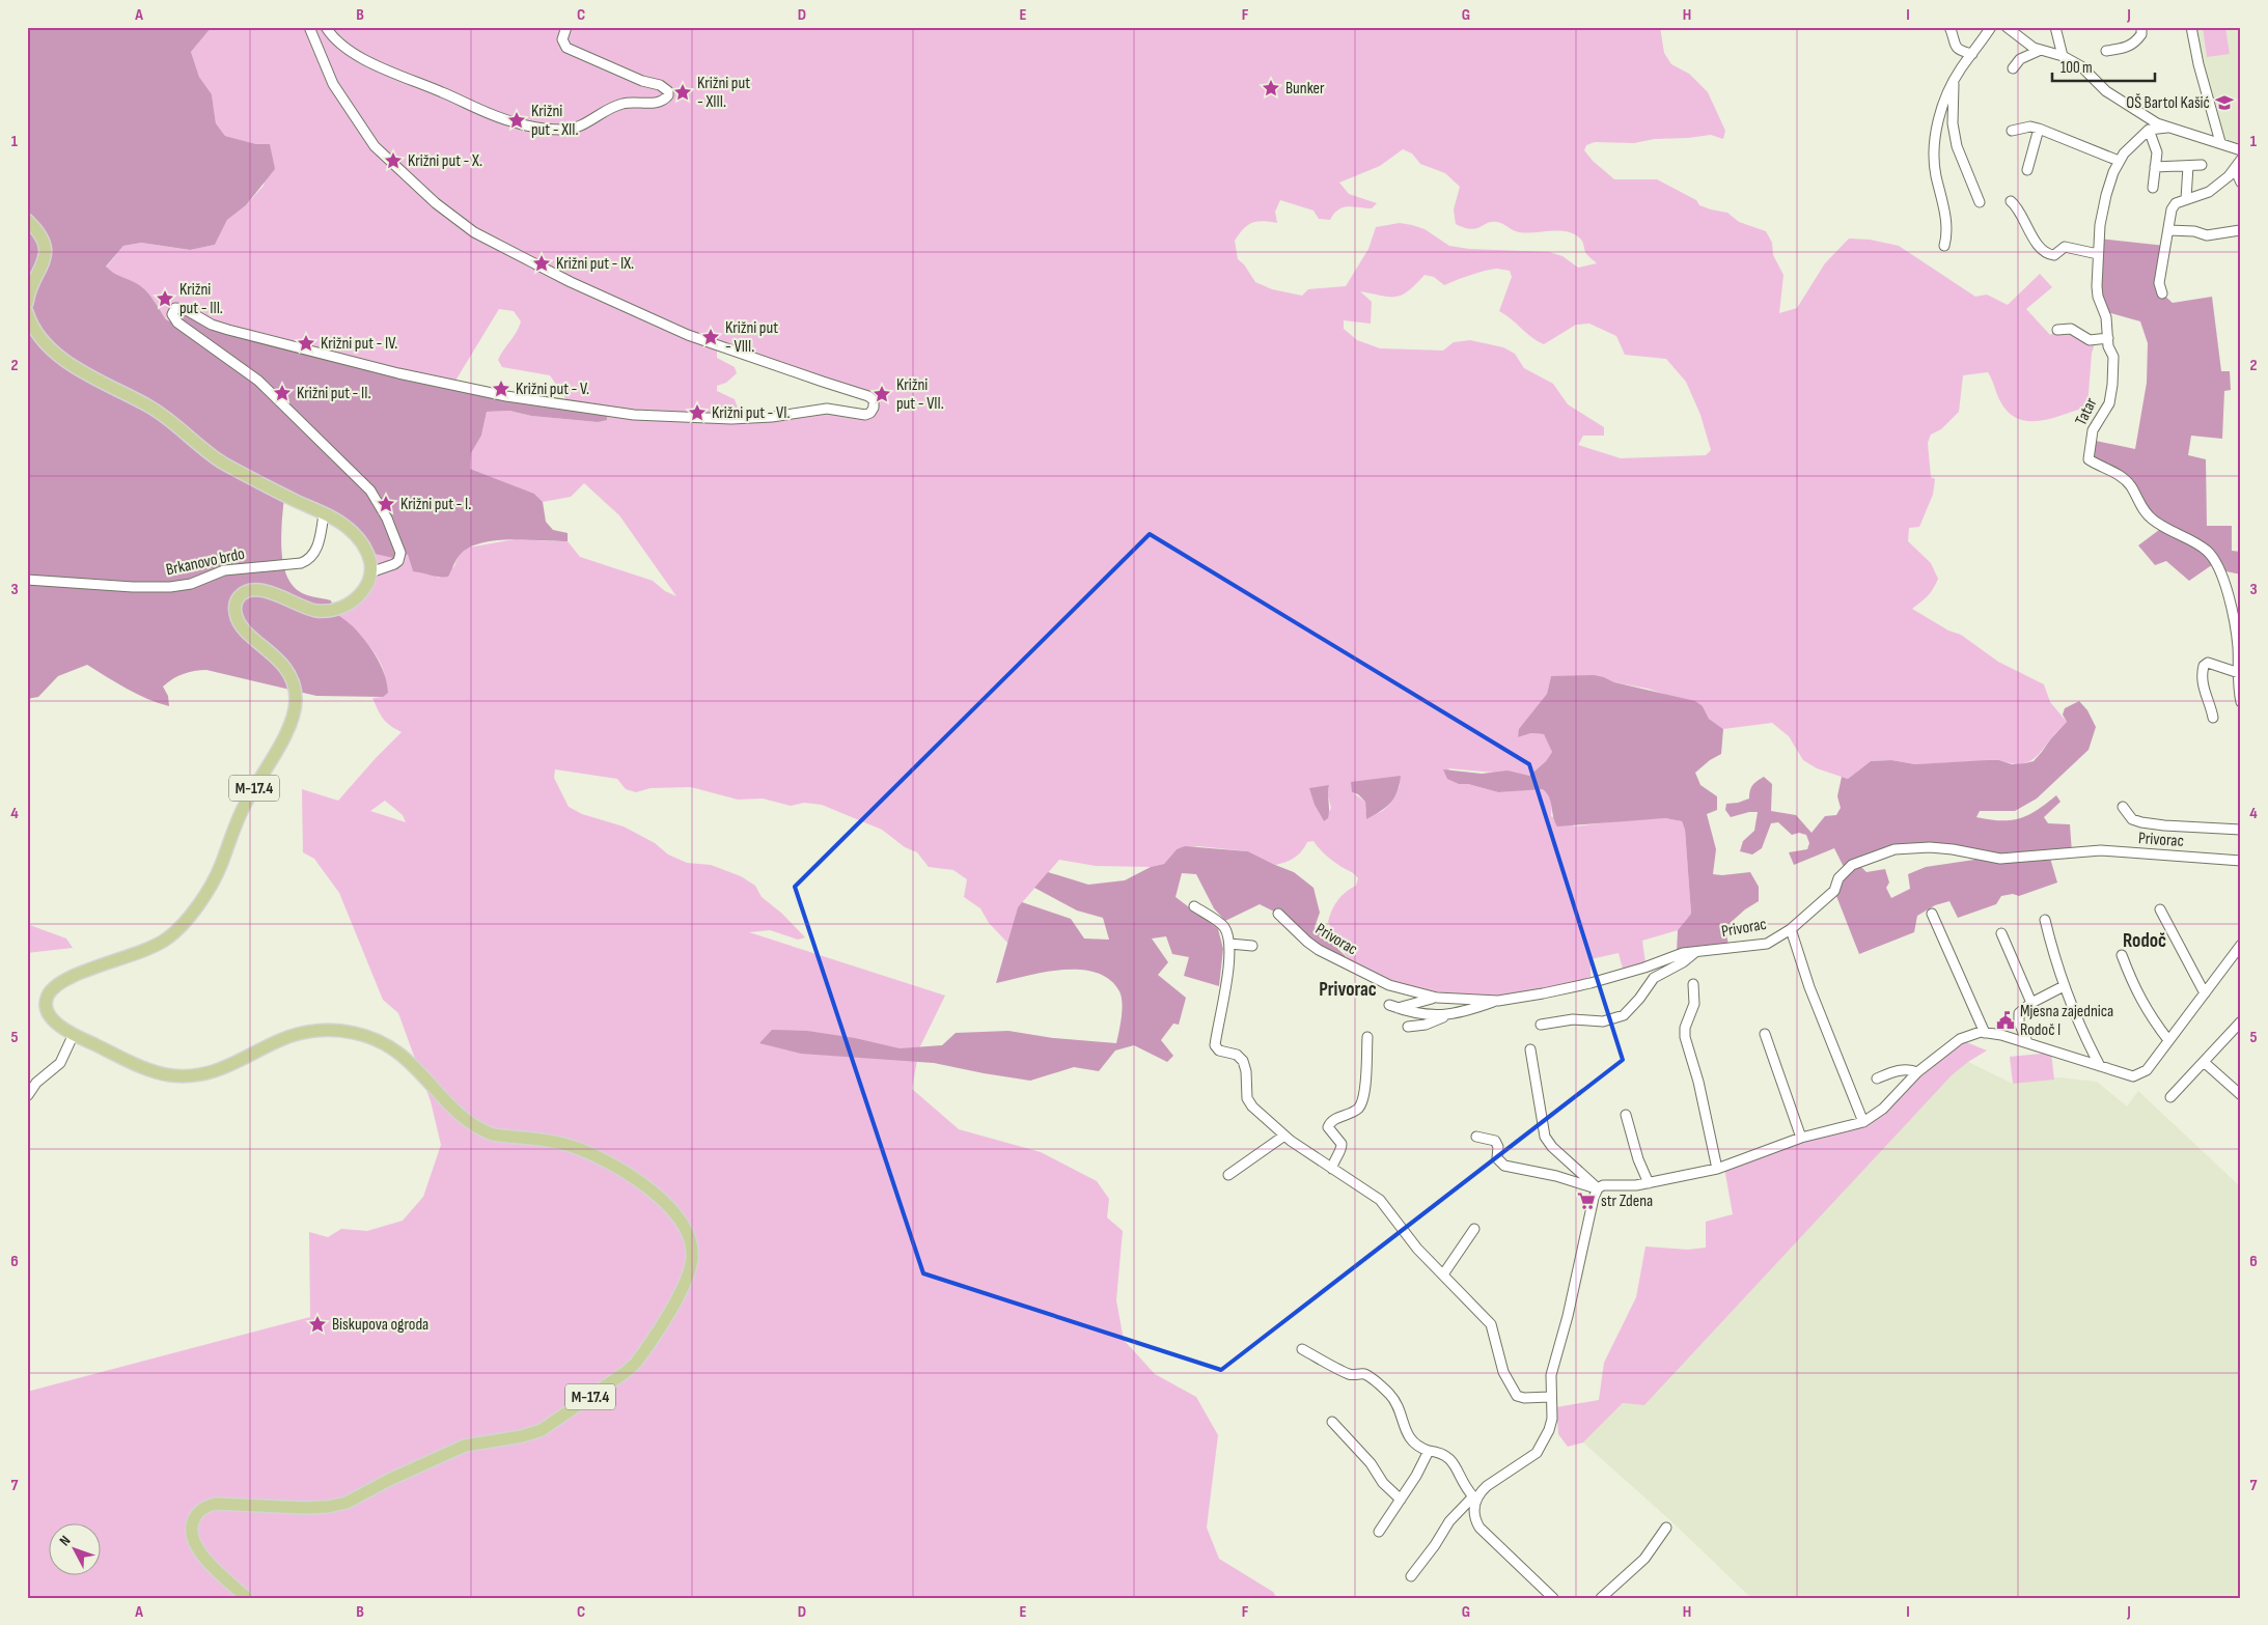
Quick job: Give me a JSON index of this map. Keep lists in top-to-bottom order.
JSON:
{
  "streets": {
    "main road": ["M-17.4"],
    "street": ["Tatar", "Brkanovo brdo", "Privorac"]
  },
  "districts": ["Rodoč", "Privorac"],
  "places": {
    "place": [
      "Bunker",
      "Križni put - XIII.",
      "Križni put - XII.",
      "Križni put - X.",
      "Križni put - IX.",
      "Križni put - III.",
      "Križni put - VIII.",
      "Križni put - IV.",
      "Križni put - V.",
      "Križni put - II.",
      "Križni put - VII.",
      "Križni put - VI.",
      "Križni put - I.",
      "Biskupova ogroda"
    ],
    "school or university": ["OŠ Bartol Kašić"],
    "public building": ["Mjesna zajednica Rodoč I"],
    "supermarket": ["str Zdena"]
  },
  "scale_bar": "100 m",
  "north": "top left",
  "grid": {
    "columns": [
      "A",
      "B",
      "C",
      "D",
      "E",
      "F",
      "G",
      "H",
      "I",
      "J"
    ],
    "rows": [
      "1",
      "2",
      "3",
      "4",
      "5",
      "6",
      "7"
    ]
  }
}
